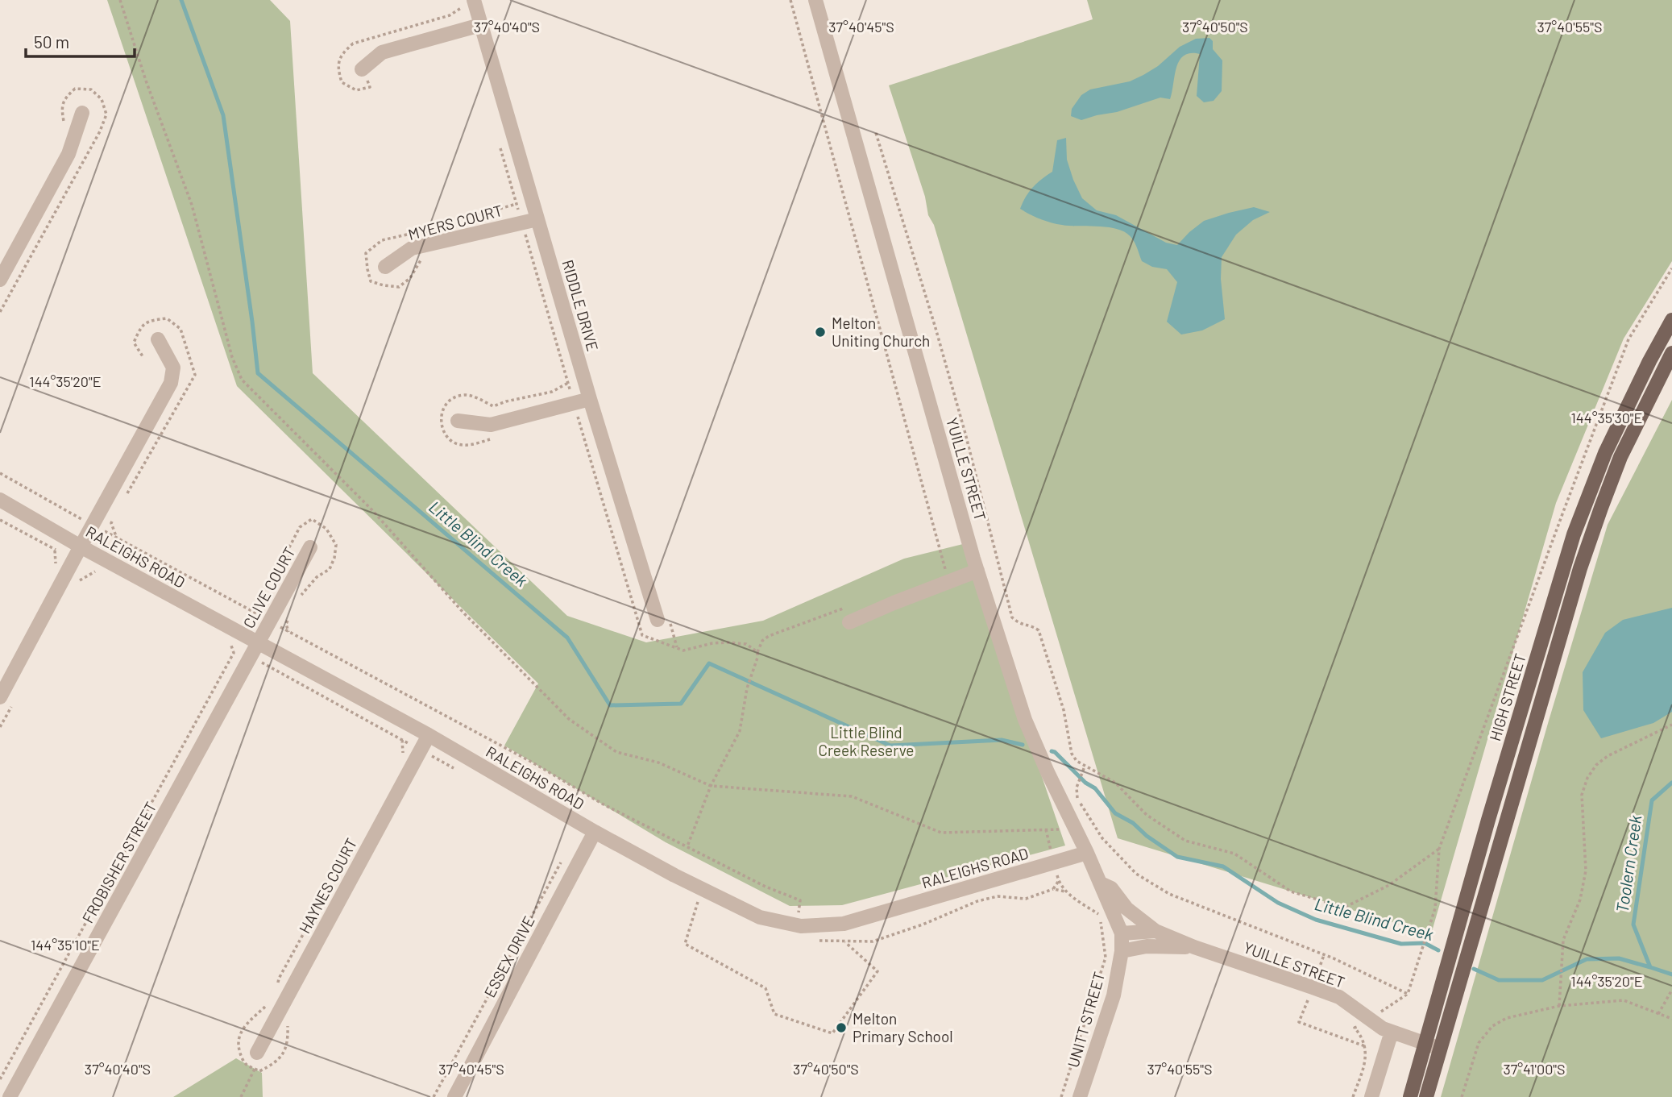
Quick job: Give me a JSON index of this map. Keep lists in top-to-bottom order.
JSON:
{
  "streets": {
    "main road": ["HIGH STREET"],
    "street": [
      "MYERS COURT",
      "RIDDLE DRIVE",
      "YUILLE STREET",
      "RALEIGHS ROAD",
      "CLIVE COURT",
      "FROBISHER STREET",
      "HAYNES COURT",
      "ESSEX DRIVE",
      "UNITT STREET"
    ]
  },
  "crossings": [
    ["MYERS COURT", "RIDDLE DRIVE"],
    ["YUILLE STREET", "RALEIGHS ROAD"],
    ["YUILLE STREET", "HIGH STREET"],
    ["YUILLE STREET", "UNITT STREET"],
    ["RALEIGHS ROAD", "CLIVE COURT"],
    ["RALEIGHS ROAD", "FROBISHER STREET"],
    ["RALEIGHS ROAD", "HAYNES COURT"],
    ["RALEIGHS ROAD", "ESSEX DRIVE"],
    ["CLIVE COURT", "FROBISHER STREET"]
  ],
  "water": ["Little Blind Creek", "Toolern Creek"],
  "parks": ["Little Blind Creek Reserve"],
  "places": ["Melton Uniting Church", "Melton Primary School"],
  "scale_bar": "50 m",
  "coordinates": [
    "37°40'40\"S",
    "37°40'45\"S",
    "37°40'50\"S",
    "37°40'55\"S",
    "144°35'20\"E",
    "144°35'30\"E",
    "144°35'10\"E",
    "37°41'00\"S"
  ]
}
